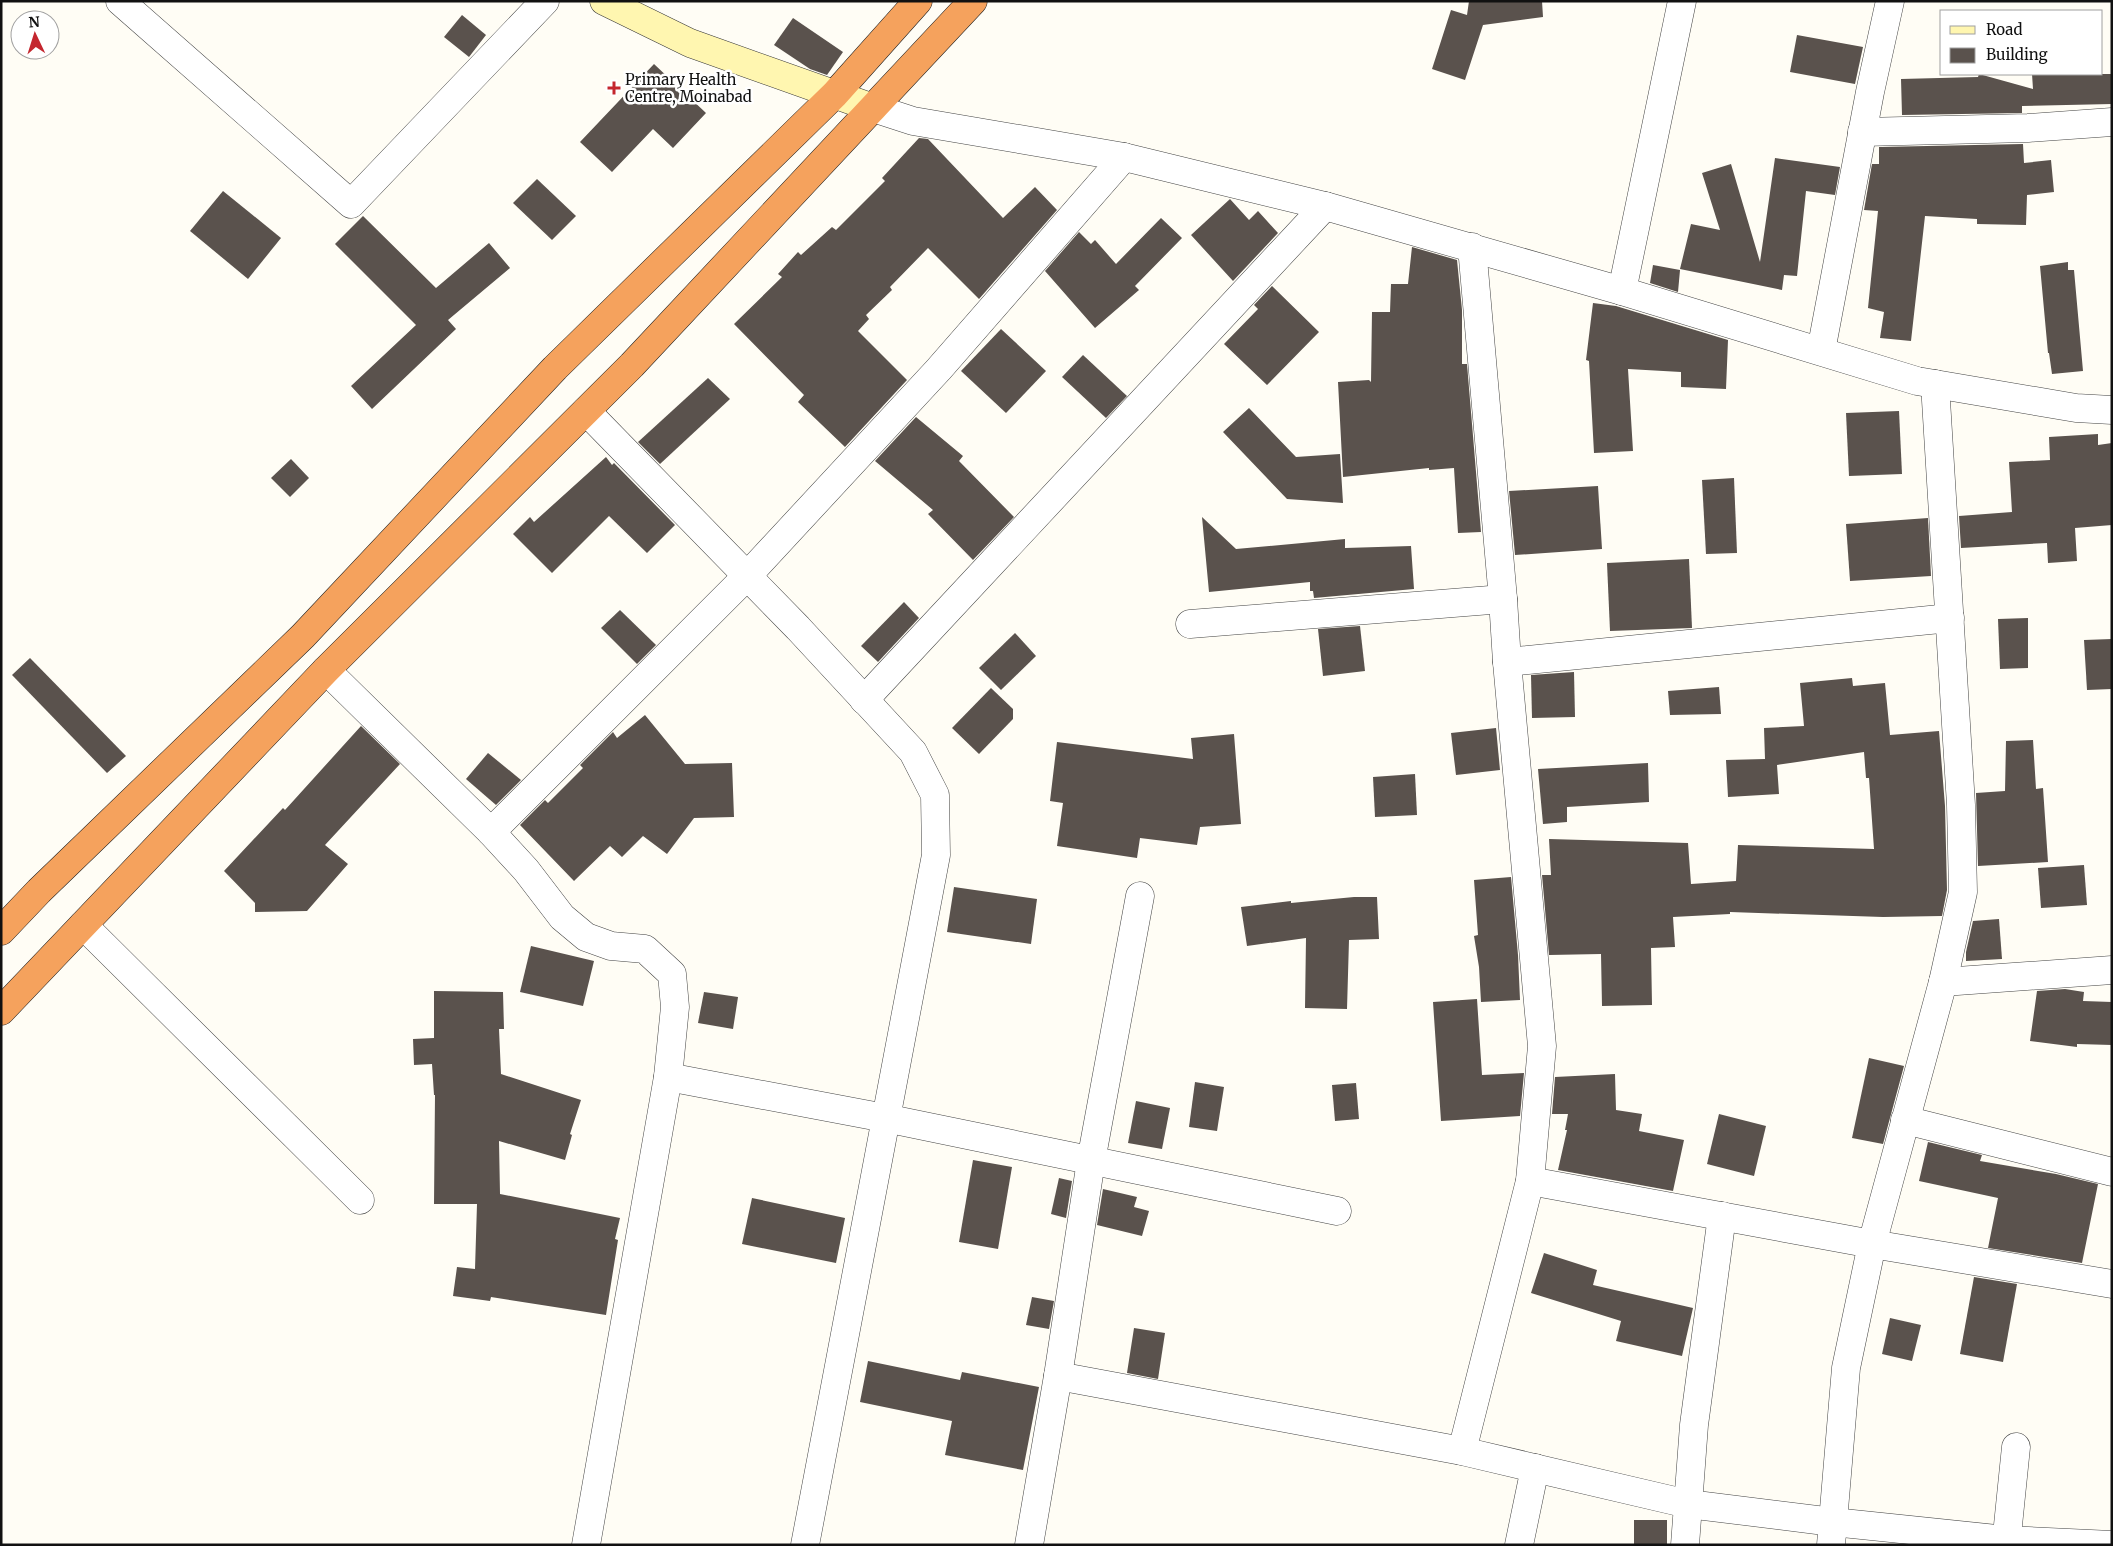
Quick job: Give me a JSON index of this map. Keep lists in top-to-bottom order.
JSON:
{
  "places": {
    "health": ["Primary Health Centre, Moinabad"]
  },
  "legend": ["Road", "Building"],
  "north": "top"
}
